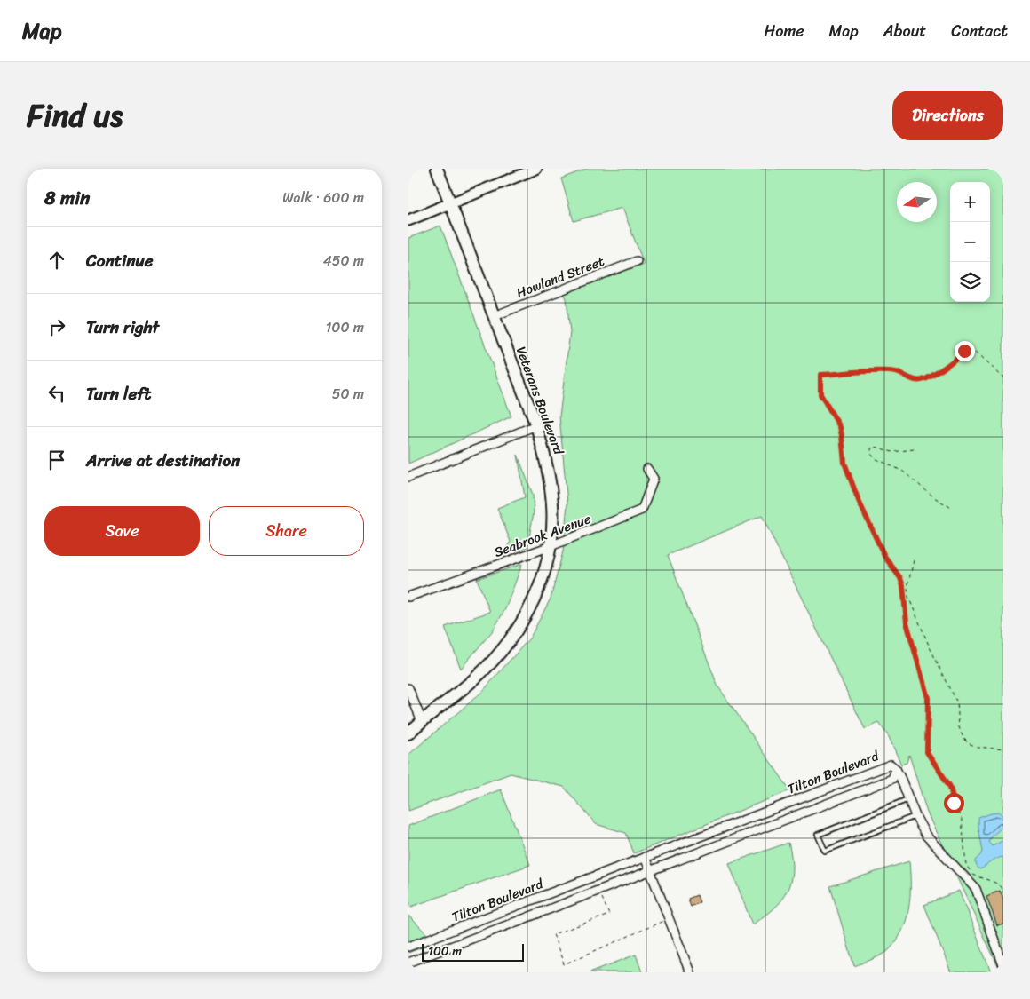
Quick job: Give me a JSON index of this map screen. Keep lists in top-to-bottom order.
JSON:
{
  "streets": {
    "main road": ["Veterans Boulevard"],
    "street": ["Howland Street", "Seabrook Avenue", "Tilton Boulevard"]
  },
  "crossings": [
    ["Howland Street", "Veterans Boulevard"],
    ["Veterans Boulevard", "Seabrook Avenue"]
  ],
  "scale_bar": "100 m",
  "north": "left",
  "page": {
    "header": "Map",
    "nav": [
      "Home",
      "Map",
      "About",
      "Contact"
    ],
    "title": "Find us",
    "buttons": [
      "Directions",
      ["Save", "Share"]
    ],
    "heading": ["8 min", "Walk · 600 m"],
    "map_buttons": ["+", "−"],
    "list": [
      ["Continue", "450 m"],
      ["Turn right", "100 m"],
      ["Turn left", "50 m"],
      "Arrive at destination"
    ],
    "scale": "100 m"
  }
}
